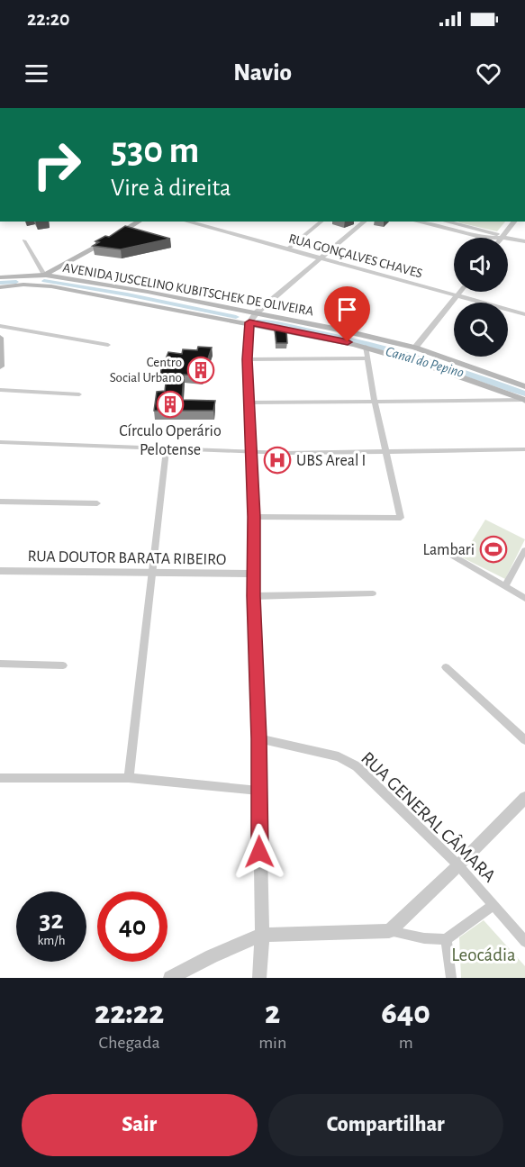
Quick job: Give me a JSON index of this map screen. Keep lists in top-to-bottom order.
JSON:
{
  "streets": {
    "main road": ["AVENIDA JUSCELINO KUBITSCHEK DE OLIVEIRA"],
    "street": ["RUA GONÇALVES CHAVES", "RUA DOUTOR BARATA RIBEIRO", "RUA GENERAL CÂMARA"]
  },
  "water": ["Canal do Pepino"],
  "parks": ["Leocádia"],
  "places": {
    "building": ["Centro Social Urbano", "Círculo Operário Pelotense"],
    "hospital": ["UBS Areal I"],
    "sports": ["Lambari"]
  },
  "page": {
    "status": "22:20",
    "header": "Navio",
    "turn": ["530 m", "Vire à direita"],
    "speed": "32 km/h",
    "limit": "40",
    "eta": [
      "22:22",
      "Chegada",
      "2",
      "min",
      "640",
      "m"
    ],
    "buttons": ["Sair", "Compartilhar"]
  }
}
